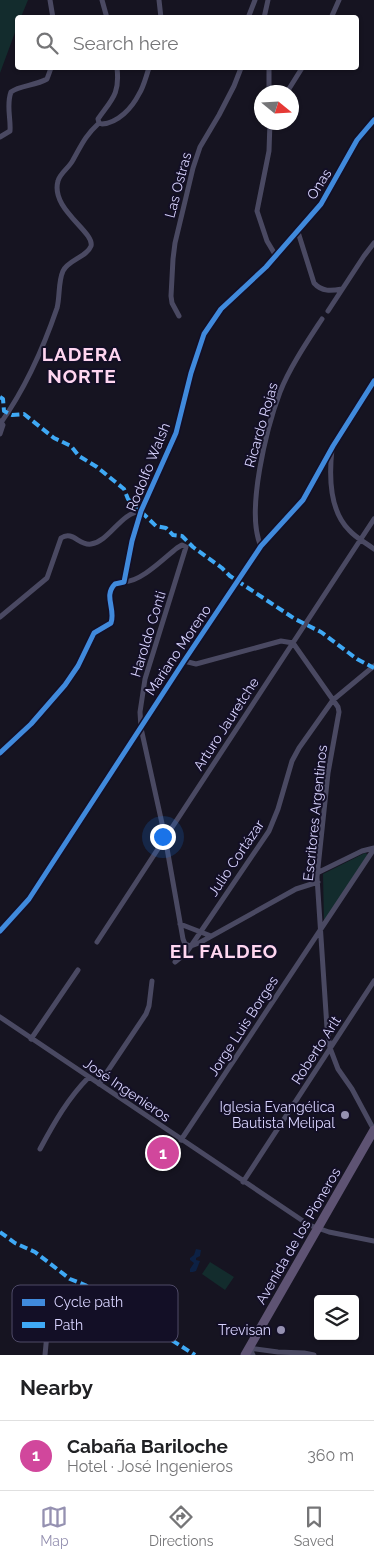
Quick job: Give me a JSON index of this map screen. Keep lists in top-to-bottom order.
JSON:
{
  "streets": {
    "main road": ["Avenida de los Pioneros"],
    "street": [
      "Onas",
      "Las Ostras",
      "Ricardo Rojas",
      "Rodolfo Walsh",
      "Haroldo Conti",
      "Mariano Moreno",
      "Arturo Jauretche",
      "Escritores Argentinos",
      "Julio Cortázar",
      "Jorge Luis Borges",
      "Roberto Arlt",
      "José Ingenieros"
    ]
  },
  "crossings": [
    ["Onas", "Rodolfo Walsh"],
    ["Ricardo Rojas", "Mariano Moreno"],
    ["Rodolfo Walsh", "Haroldo Conti"],
    ["Haroldo Conti", "Mariano Moreno"],
    ["Haroldo Conti", "Arturo Jauretche"],
    ["Haroldo Conti", "Julio Cortázar"],
    ["Arturo Jauretche", "Escritores Argentinos"],
    ["Escritores Argentinos", "Julio Cortázar"],
    ["Escritores Argentinos", "Jorge Luis Borges"],
    ["Escritores Argentinos", "Roberto Arlt"],
    ["Escritores Argentinos", "Avenida de los Pioneros"],
    ["Jorge Luis Borges", "José Ingenieros"],
    ["Roberto Arlt", "José Ingenieros"],
    ["José Ingenieros", "Avenida de los Pioneros"]
  ],
  "districts": ["LADERA NORTE", "EL FALDEO"],
  "places": ["Iglesia Evangélica Bautista Melipal", "Trevisan"],
  "legend": ["Cycle path", "Path"],
  "north": "right",
  "page": {
    "search": "Search here",
    "pins": "1",
    "heading": "Nearby",
    "list": [
      {
        "mark": "1",
        "name": "Cabaña Bariloche",
        "note": "Hotel · José Ingenieros",
        "value": "360 m"
      }
    ],
    "nav": ["Map", "Directions", "Saved"]
  }
}
